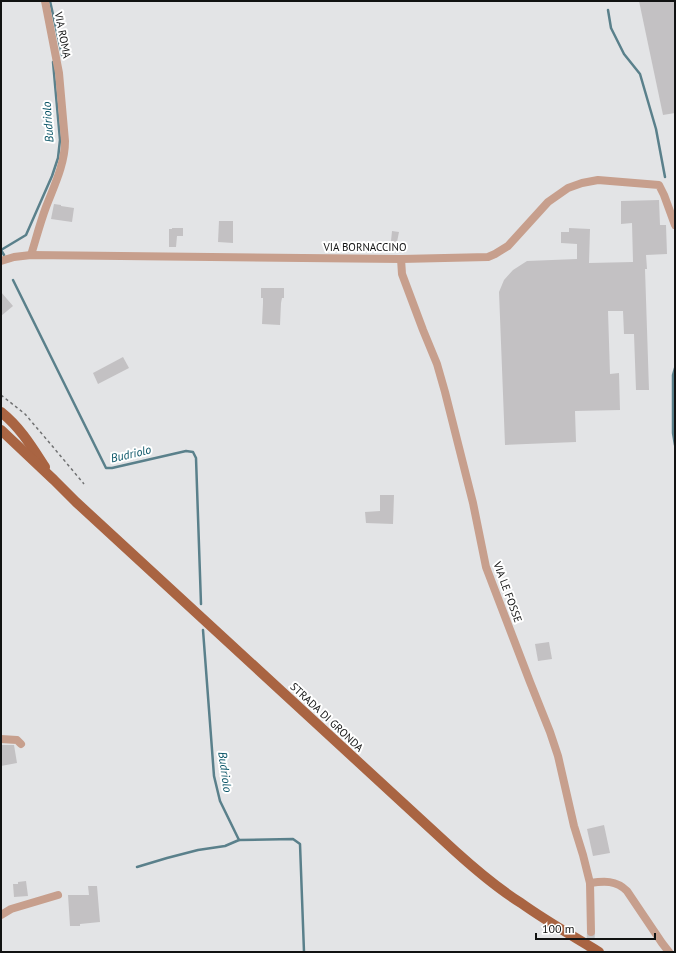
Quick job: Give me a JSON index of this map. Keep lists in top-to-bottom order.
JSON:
{
  "streets": {
    "main road": ["STRADA DI GRONDA"],
    "street": ["VIA ROMA", "VIA BORNACCINO", "VIA LE FOSSE"]
  },
  "crossings": [
    ["VIA ROMA", "VIA BORNACCINO"],
    ["VIA BORNACCINO", "VIA LE FOSSE"]
  ],
  "water": ["Budriolo"],
  "scale_bar": "100 m"
}
